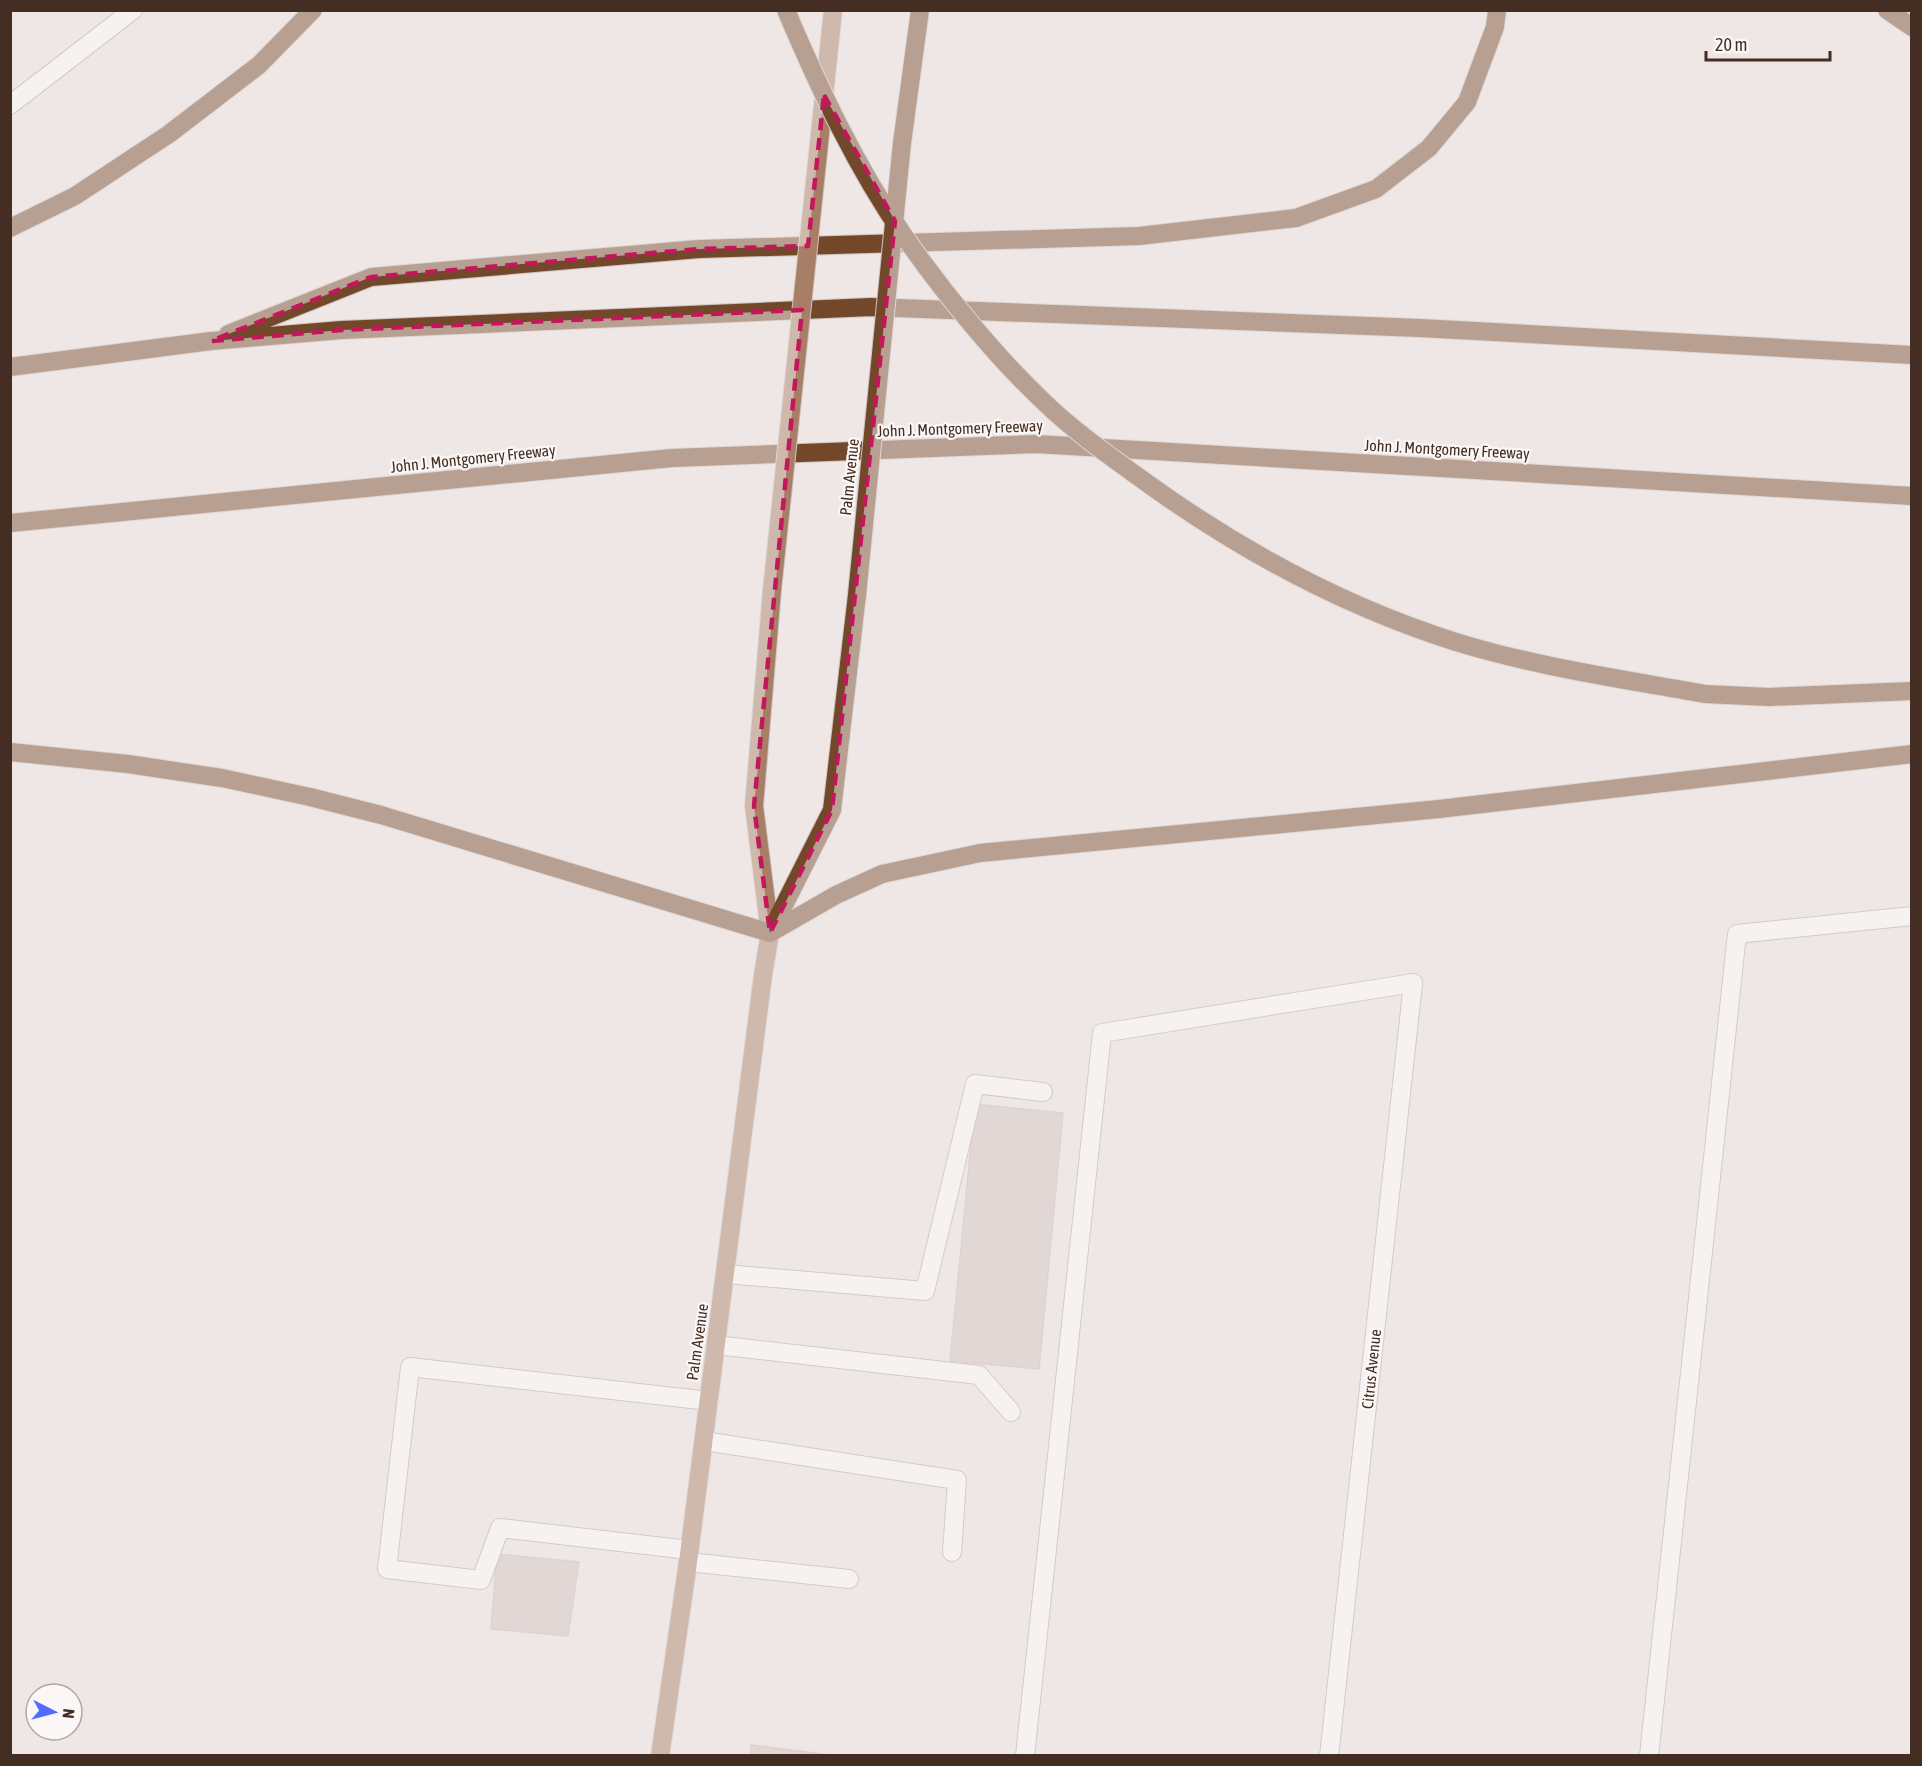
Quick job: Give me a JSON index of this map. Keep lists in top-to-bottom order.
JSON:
{
  "streets": {
    "highway": ["John J. Montgomery Freeway", "Palm Avenue"],
    "street": ["Citrus Avenue"]
  },
  "scale_bar": "20 m",
  "north": "right"
}
